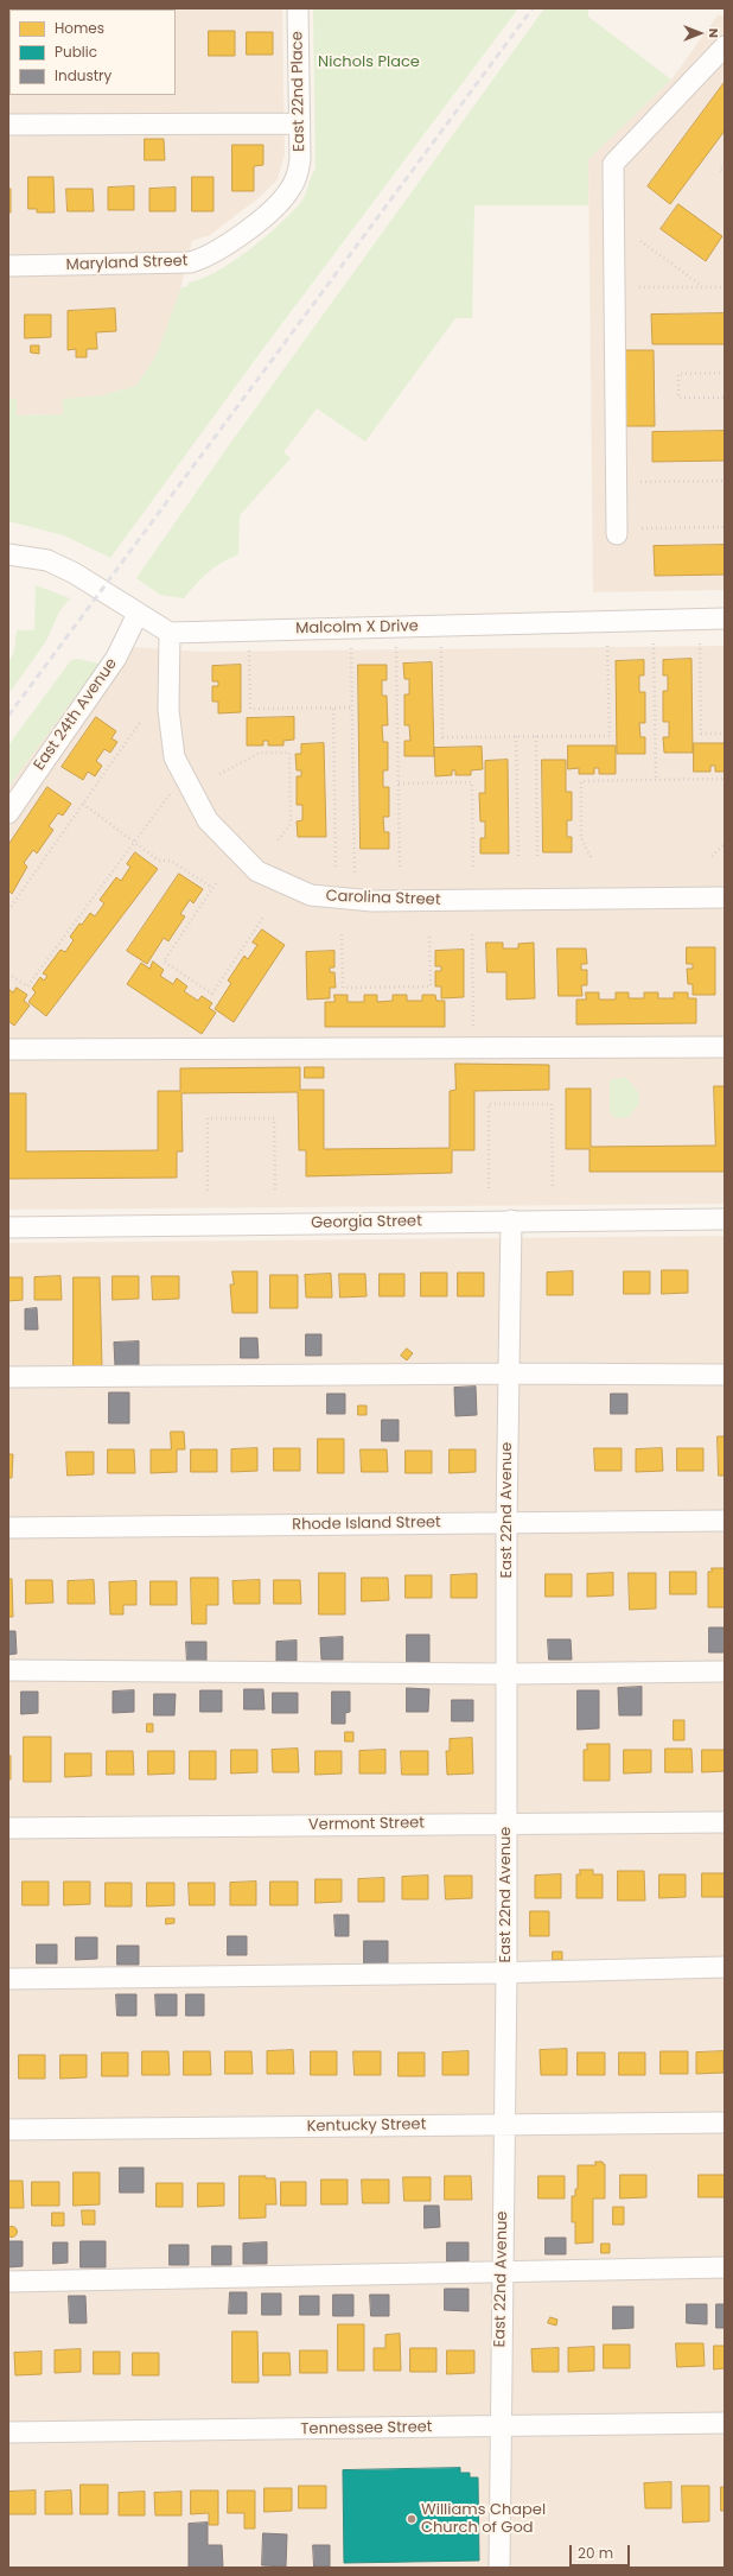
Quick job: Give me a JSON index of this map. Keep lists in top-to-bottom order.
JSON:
{
  "streets": {
    "street": [
      "East 22nd Place",
      "Maryland Street",
      "Malcolm X Drive",
      "East 24th Avenue",
      "Carolina Street",
      "Georgia Street",
      "East 22nd Avenue",
      "Rhode Island Street",
      "Vermont Street",
      "Kentucky Street",
      "Tennessee Street"
    ]
  },
  "crossings": [
    ["East 22nd Place", "Maryland Street"],
    ["Malcolm X Drive", "Carolina Street"],
    ["Georgia Street", "East 22nd Avenue"],
    ["East 22nd Avenue", "Rhode Island Street"],
    ["East 22nd Avenue", "Vermont Street"],
    ["East 22nd Avenue", "Kentucky Street"],
    ["East 22nd Avenue", "Tennessee Street"]
  ],
  "parks": ["Nichols Place"],
  "places": ["Williams Chapel Church of God"],
  "legend": ["Homes", "Public", "Industry"],
  "scale_bar": "20 m",
  "north": "right"
}
